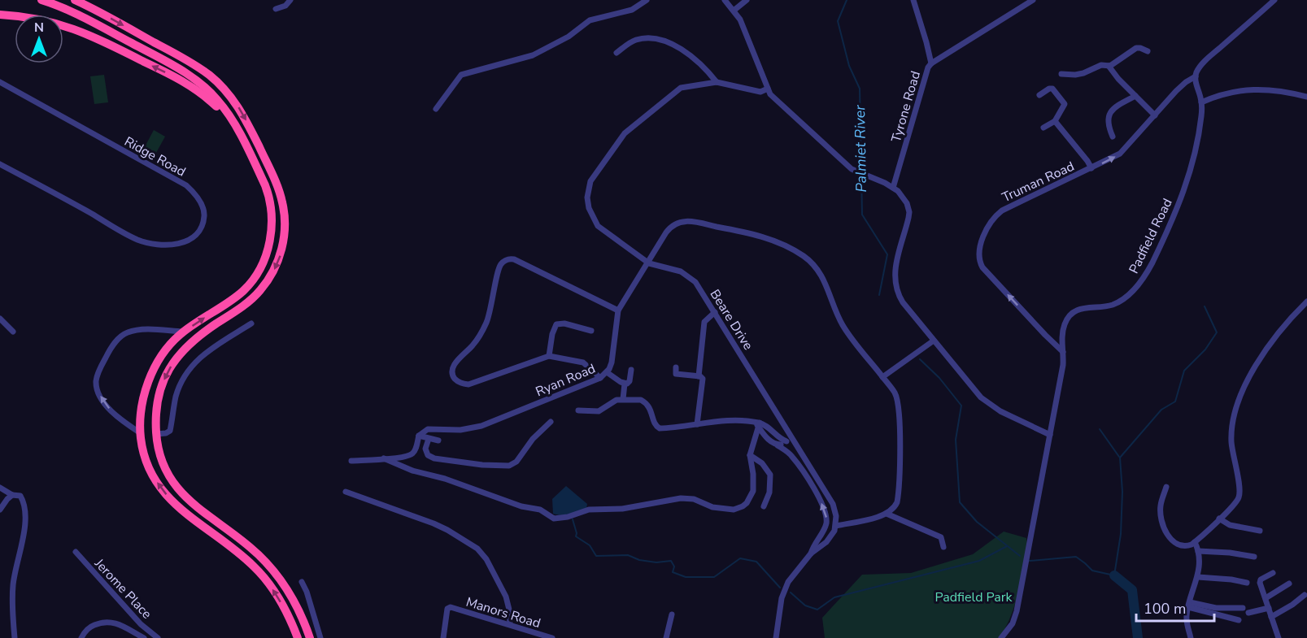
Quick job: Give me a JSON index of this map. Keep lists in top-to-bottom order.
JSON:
{
  "streets": {
    "street": [
      "Tyrone Road",
      "Ridge Road",
      "Truman Road",
      "Padfield Road",
      "Beare Drive",
      "Ryan Road",
      "Jerome Place",
      "Manors Road"
    ]
  },
  "crossings": [
    ["Truman Road", "Padfield Road"],
    ["Beare Drive", "Ryan Road"]
  ],
  "water": ["Palmiet River"],
  "parks": ["Padfield Park"],
  "scale_bar": "100 m",
  "north": "top"
}
